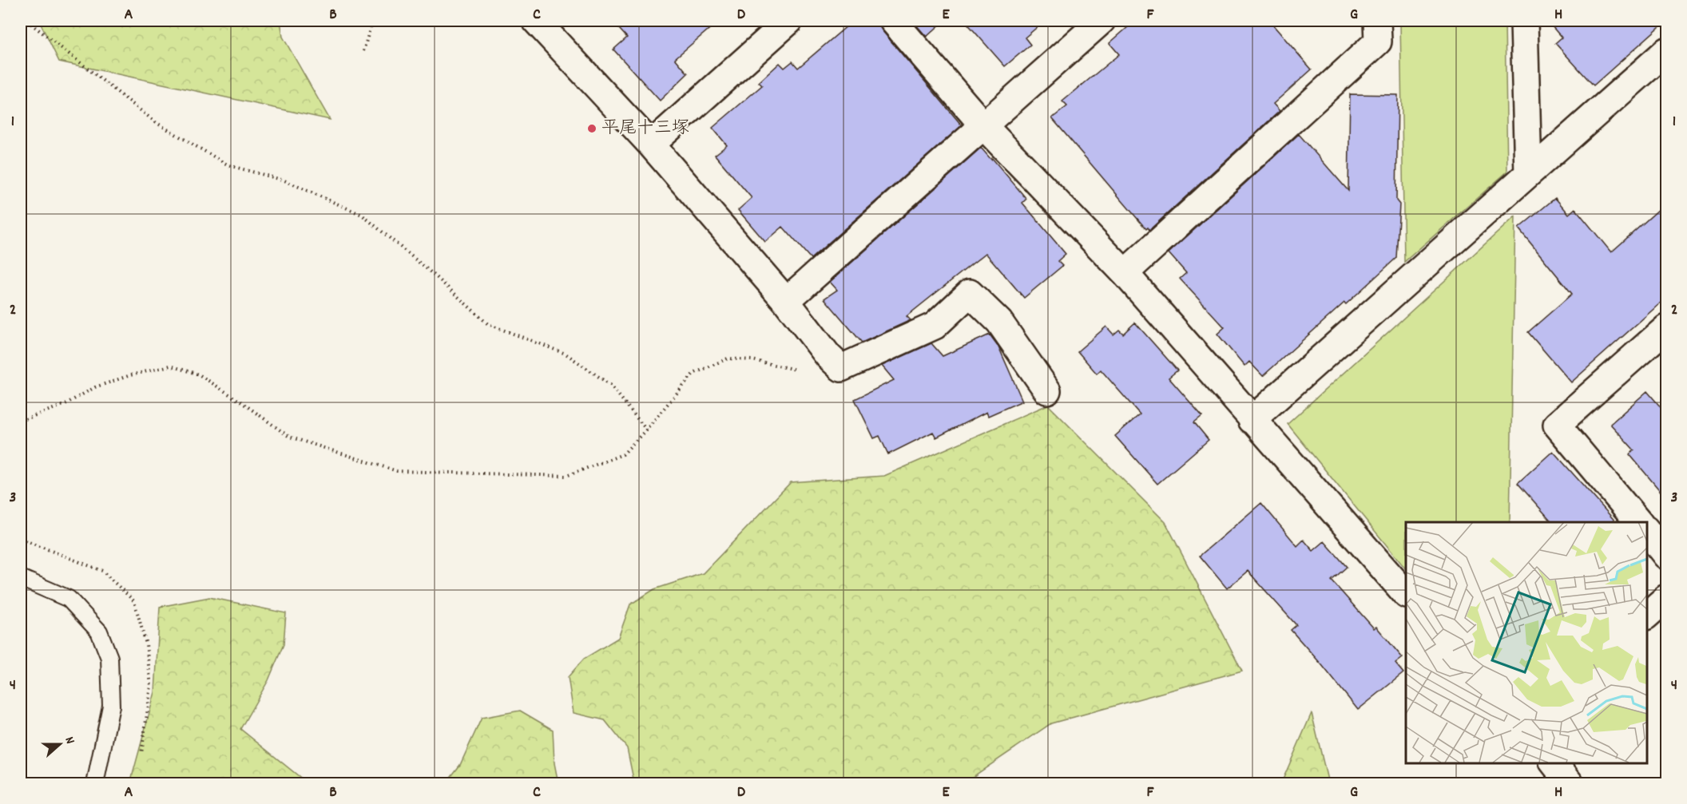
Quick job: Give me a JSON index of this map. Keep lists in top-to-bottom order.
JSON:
{
  "places": ["平尾十三塚"],
  "north": "right",
  "grid": {
    "columns": [
      "A",
      "B",
      "C",
      "D",
      "E",
      "F",
      "G",
      "H"
    ],
    "rows": [
      "1",
      "2",
      "3",
      "4"
    ]
  }
}
